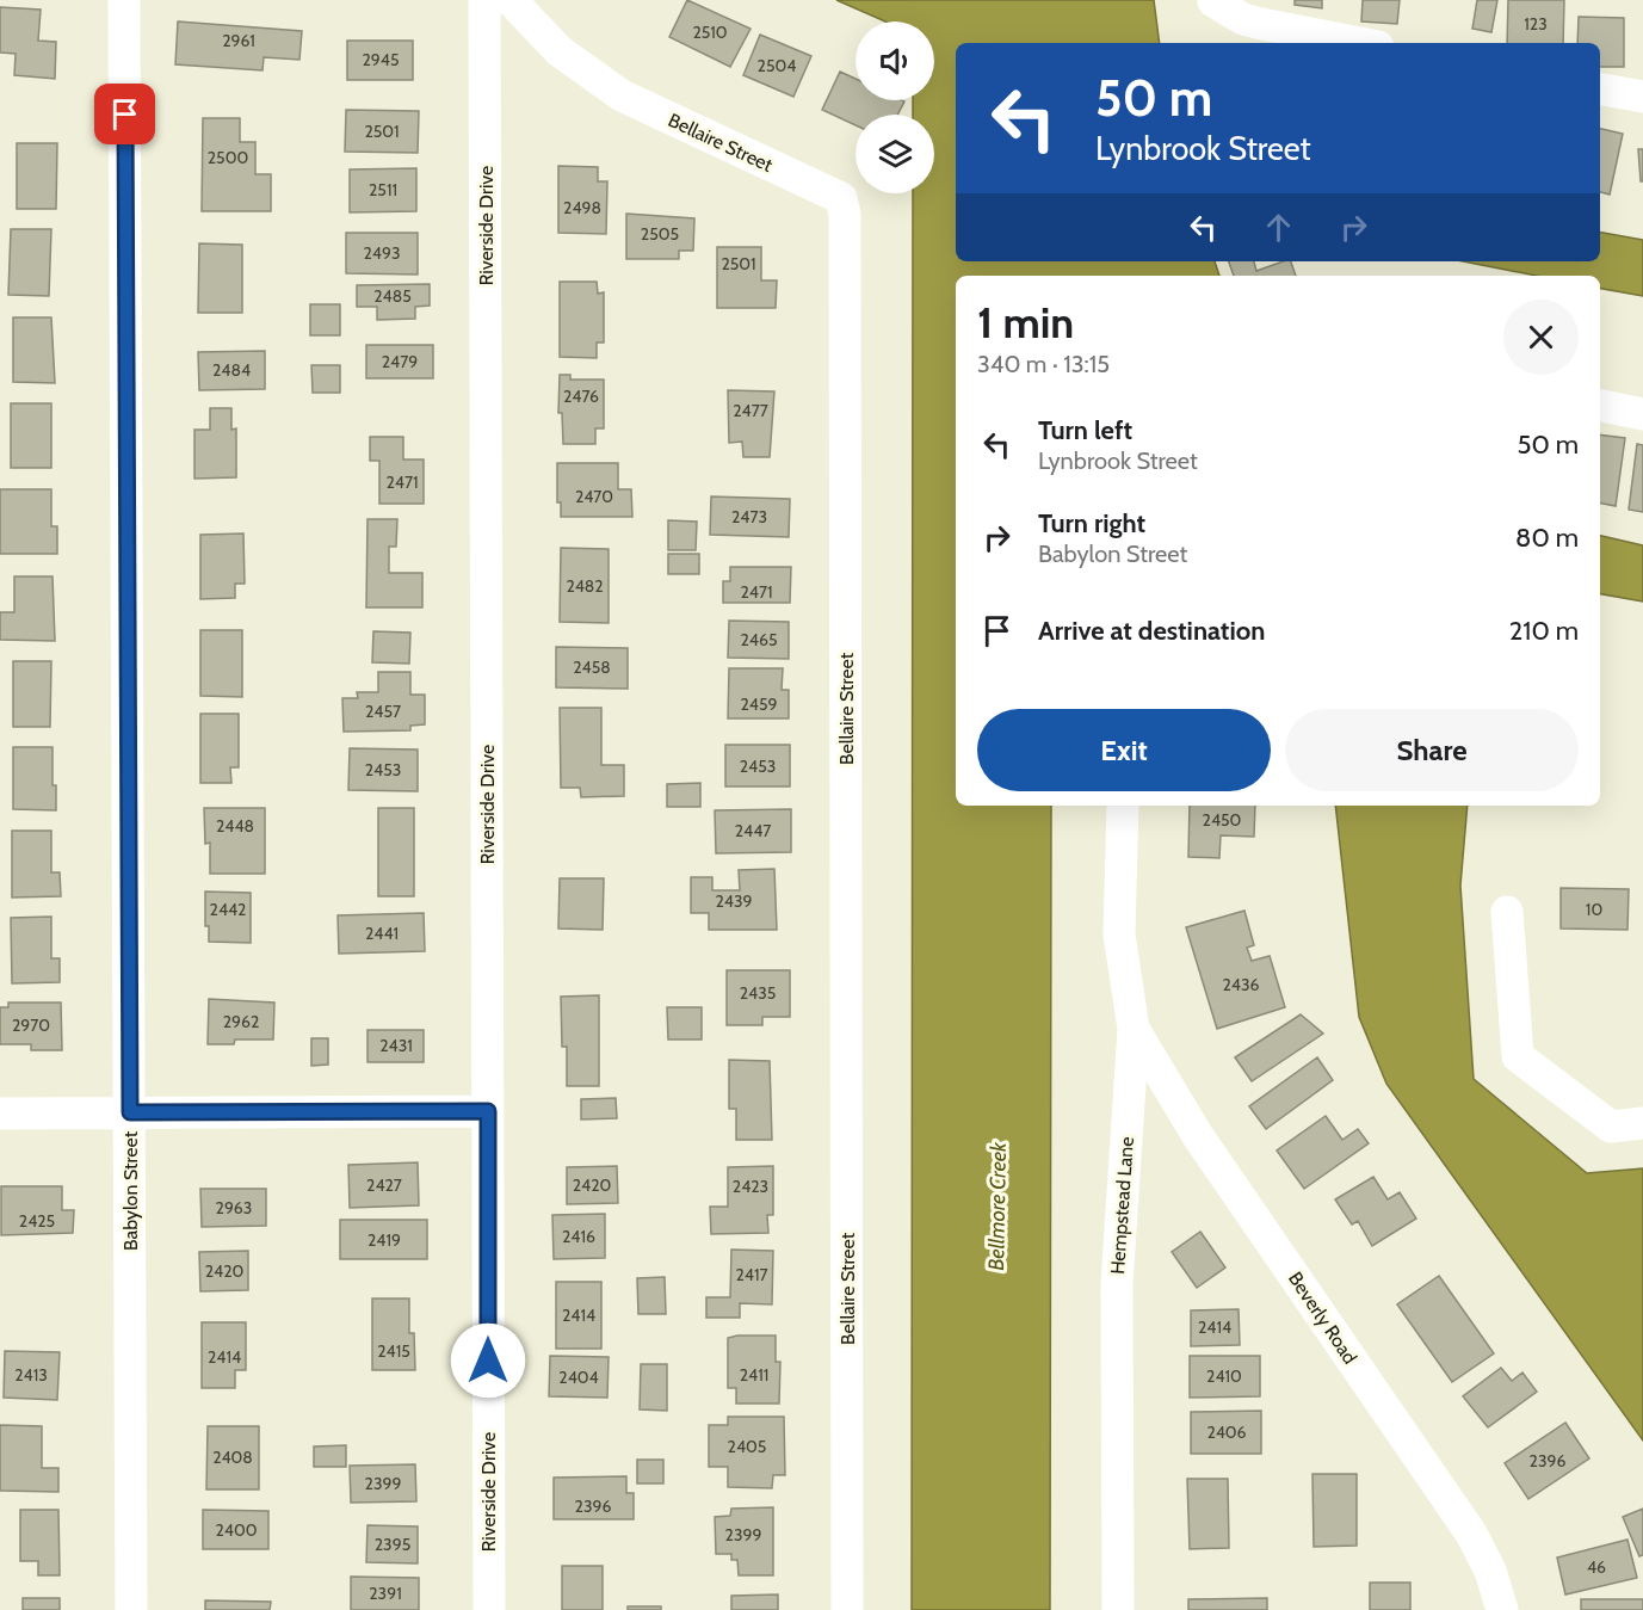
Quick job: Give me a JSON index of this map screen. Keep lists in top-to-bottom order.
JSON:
{
  "streets": {
    "street": [
      "Bellaire Street",
      "Riverside Drive",
      "Babylon Street",
      "Hempstead Lane",
      "Beverly Road"
    ]
  },
  "crossings": [
    ["Hempstead Lane", "Beverly Road"]
  ],
  "water": ["Bellmore Creek"],
  "house_numbers": [
    "123",
    "2510",
    "2961",
    "2945",
    "2504",
    "2501",
    "2500",
    "2511",
    "2498",
    "2505",
    "2493",
    "2501",
    "2485",
    "2479",
    "2484",
    "2476",
    "2477",
    "2471",
    "2470",
    "2473",
    "2482",
    "2471",
    "2465",
    "2458",
    "2459",
    "2457",
    "2453",
    "2453",
    "2450",
    "2448",
    "2447",
    "2439",
    "2442",
    "10",
    "2441",
    "2436",
    "2435",
    "2962",
    "2970",
    "2431",
    "2427",
    "2420",
    "2423",
    "2963",
    "2425",
    "2416",
    "2419",
    "2420",
    "2417",
    "2414",
    "2414",
    "2415",
    "2414",
    "2413",
    "2411",
    "2410",
    "2404",
    "2406",
    "2405",
    "2408",
    "2396",
    "2399",
    "2396",
    "2400",
    "2399",
    "2395",
    "46",
    "2391"
  ],
  "page": {
    "turn": ["50 m", "Lynbrook Street"],
    "heading": ["1 min", "340 m · 13:15"],
    "list": [
      {
        "name": "Turn left",
        "note": "Lynbrook Street",
        "value": "50 m"
      },
      {
        "name": "Turn right",
        "note": "Babylon Street",
        "value": "80 m"
      },
      {
        "name": "Arrive at destination",
        "value": "210 m"
      }
    ],
    "buttons": ["Exit", "Share"]
  }
}
